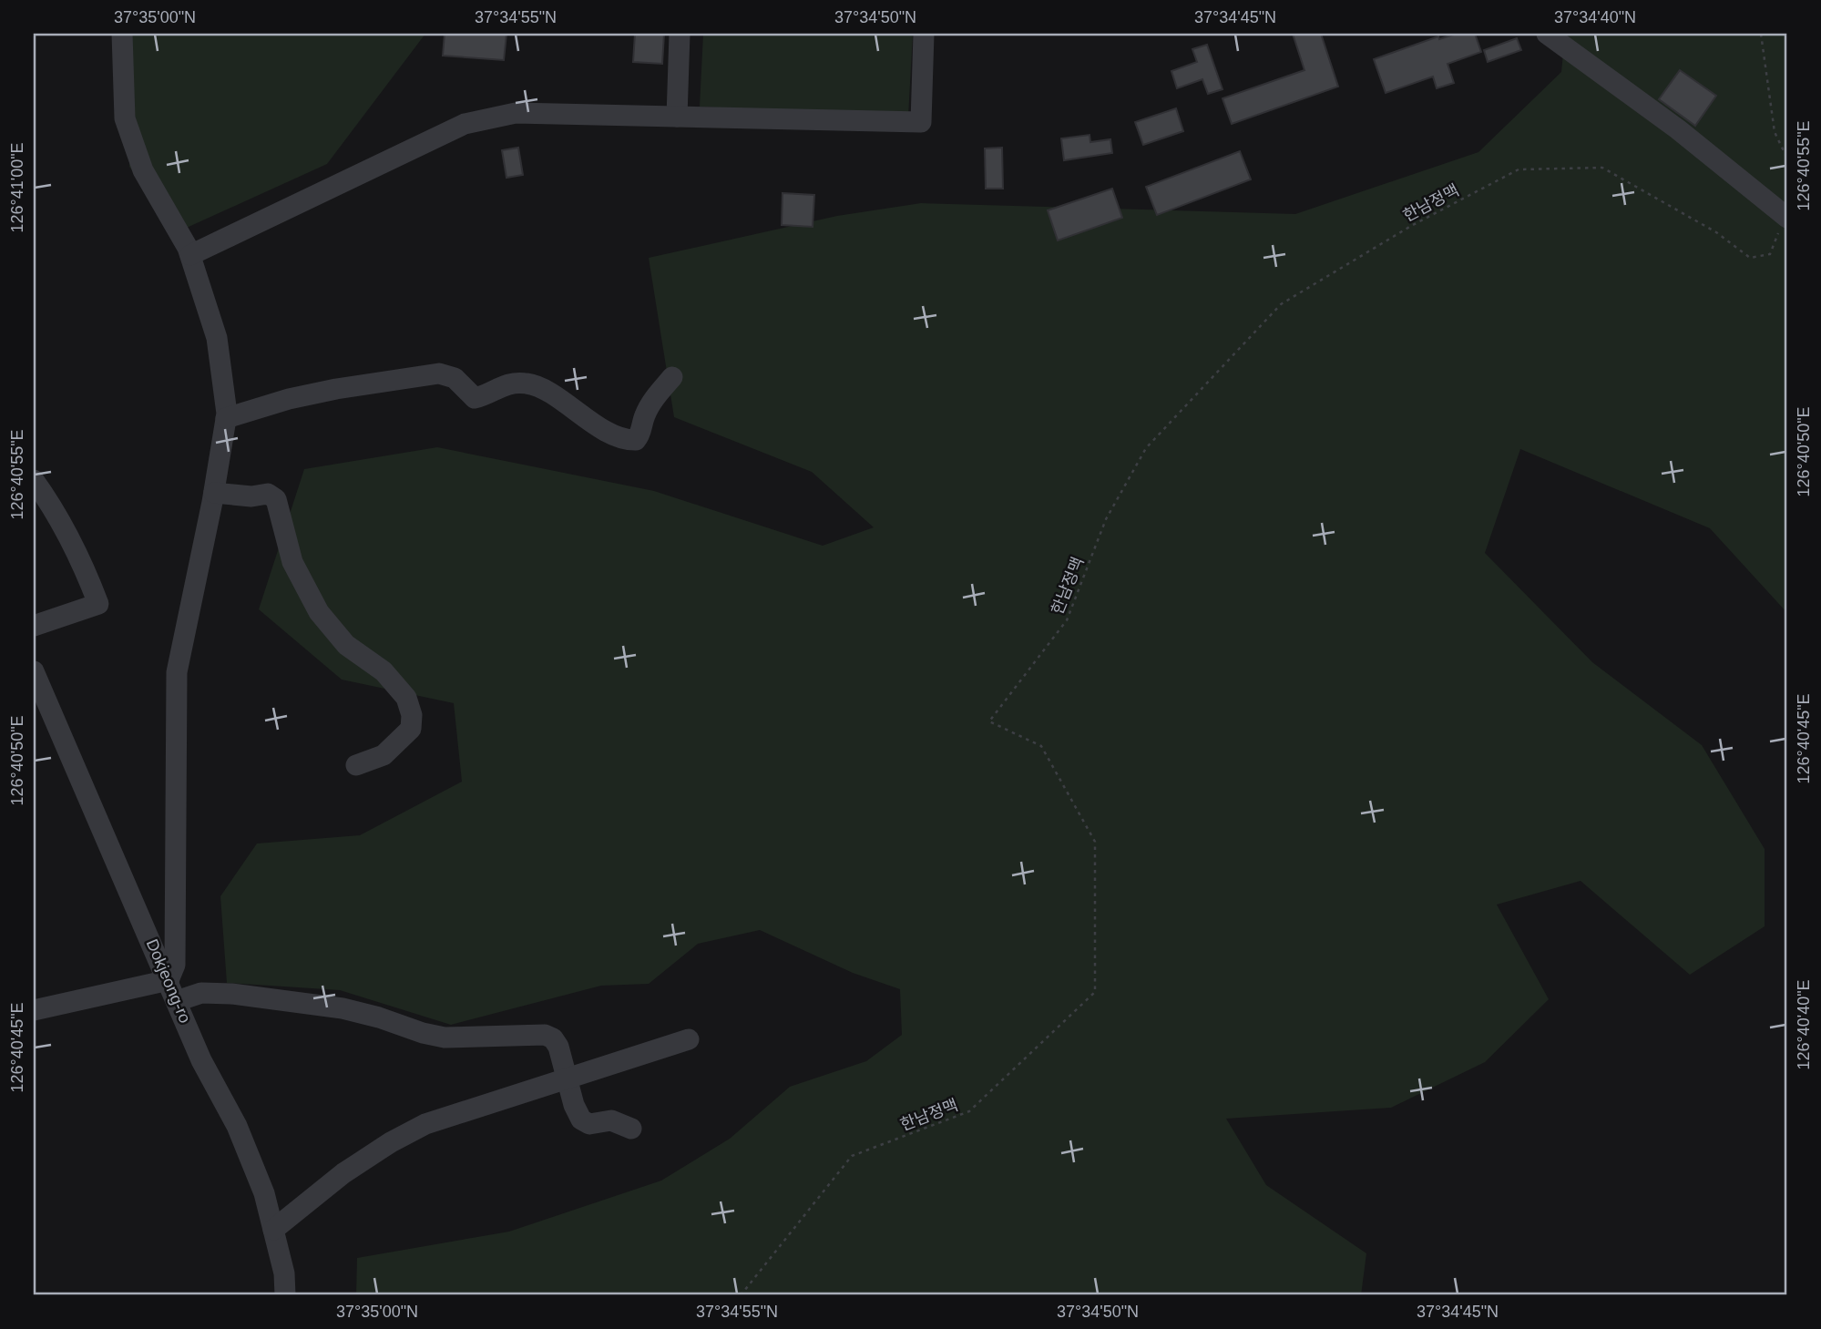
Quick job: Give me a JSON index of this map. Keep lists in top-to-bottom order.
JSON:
{
  "streets": {
    "street": ["Dokjeong-ro"],
    "path": ["한남정맥"]
  },
  "coordinates": [
    "37°35'00\"N",
    "37°34'55\"N",
    "37°34'50\"N",
    "37°34'45\"N",
    "37°34'40\"N",
    "126°40'55\"E",
    "126°41'00\"E",
    "126°40'50\"E",
    "126°40'45\"E",
    "126°40'40\"E"
  ]
}
